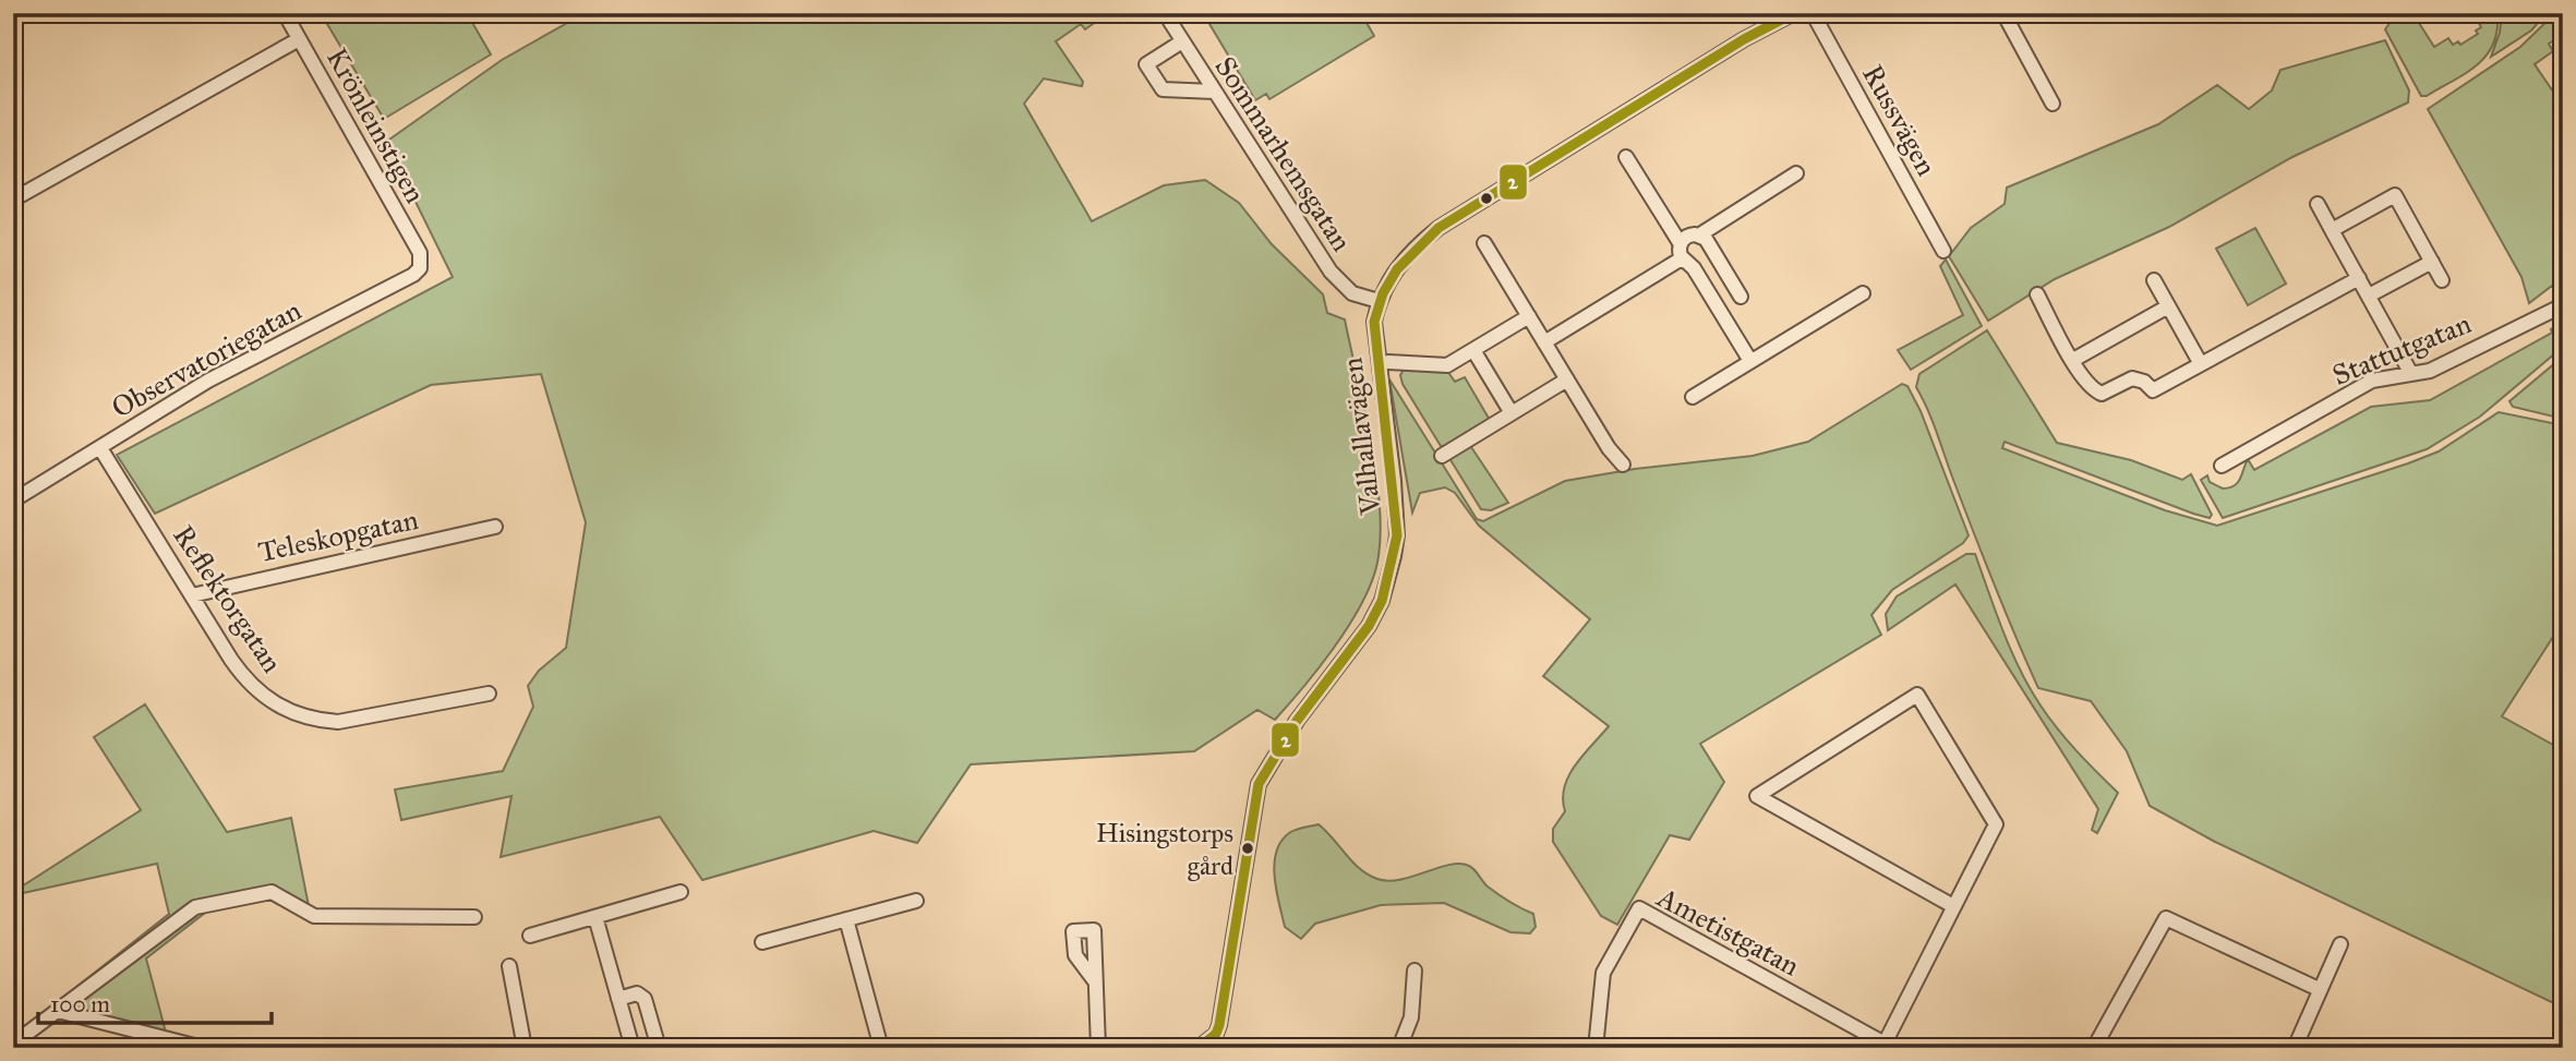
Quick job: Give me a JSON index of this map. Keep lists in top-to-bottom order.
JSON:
{
  "streets": {
    "street": [
      "Russvägen",
      "Krönleinstigen",
      "Sommarhemsgatan",
      "Stattutgatan",
      "Observatoriegatan",
      "Valhallavägen",
      "Teleskopgatan",
      "Reflektorgatan",
      "Ametistgatan"
    ]
  },
  "crossings": [
    ["Krönleinstigen", "Observatoriegatan"],
    ["Sommarhemsgatan", "Valhallavägen"],
    ["Observatoriegatan", "Reflektorgatan"],
    ["Teleskopgatan", "Reflektorgatan"]
  ],
  "places": ["Hisingstorps gård"],
  "lines": ["transit line 2"],
  "scale_bar": "100 m"
}
